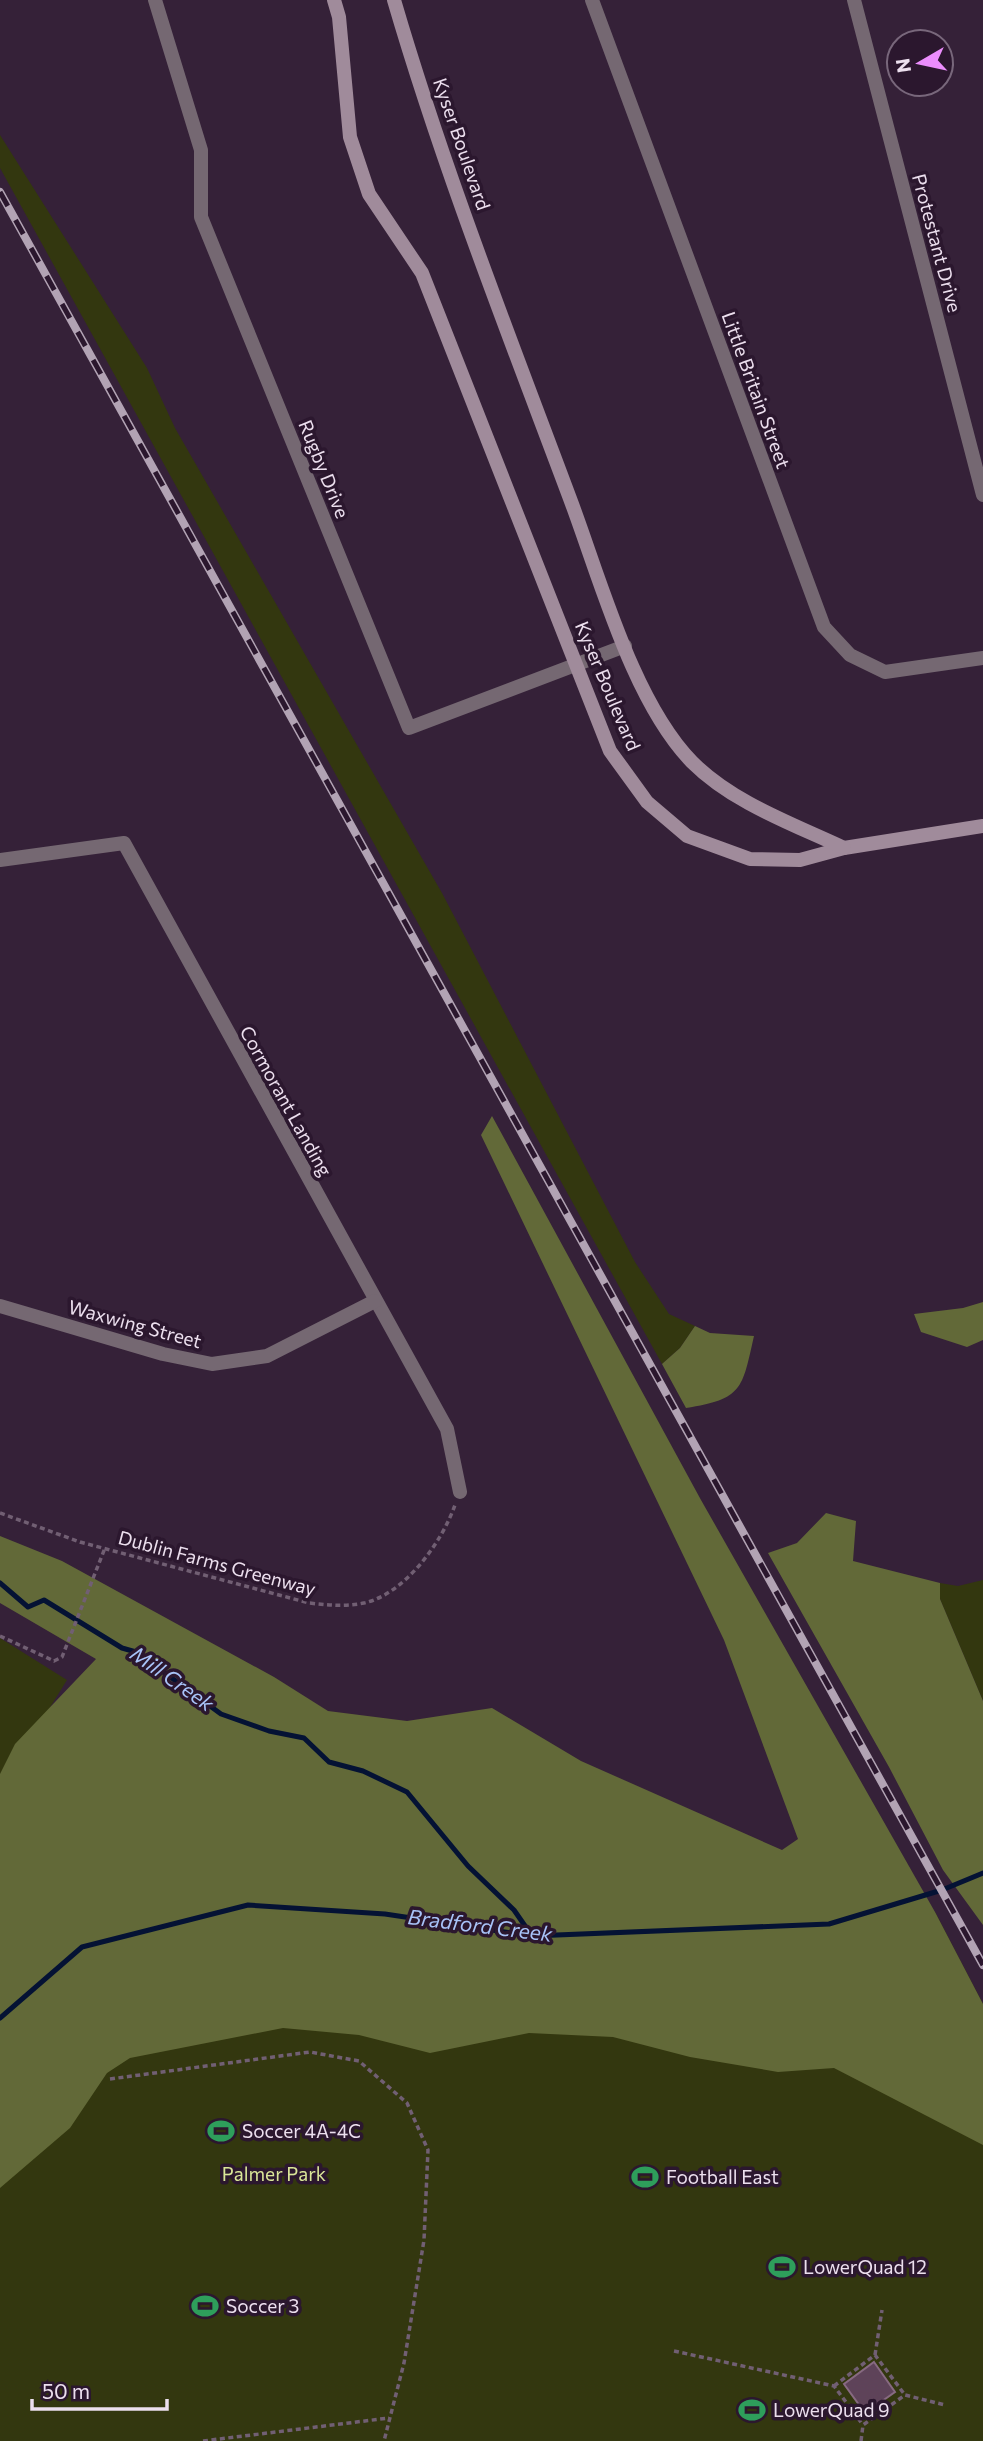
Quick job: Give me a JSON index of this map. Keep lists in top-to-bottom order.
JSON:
{
  "streets": {
    "street": [
      "Kyser Boulevard",
      "Protestant Drive",
      "Little Britain Street",
      "Rugby Drive",
      "Cormorant Landing",
      "Waxwing Street"
    ],
    "path": ["Dublin Farms Greenway"]
  },
  "crossings": [
    ["Kyser Boulevard", "Rugby Drive"],
    ["Cormorant Landing", "Waxwing Street"],
    ["Cormorant Landing", "Dublin Farms Greenway"]
  ],
  "water": ["Mill Creek", "Bradford Creek"],
  "parks": ["Palmer Park"],
  "places": {
    "sports": [
      "Soccer 4A-4C",
      "Football East",
      "LowerQuad 12",
      "Soccer 3",
      "LowerQuad 9"
    ]
  },
  "scale_bar": "50 m",
  "north": "left"
}
